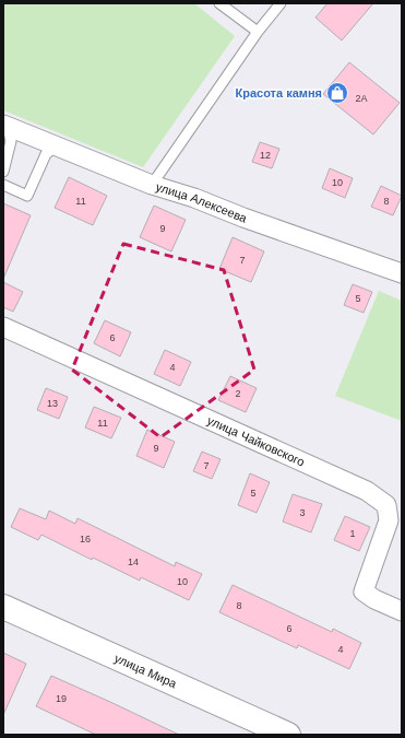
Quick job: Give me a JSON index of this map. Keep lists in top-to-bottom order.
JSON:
{
  "streets": {
    "main road": ["улица Мира"],
    "street": ["улица Алексеева", "улица Чайковского"]
  },
  "places": {
    "shop": ["Красота камня"]
  },
  "house_numbers": [
    "2А",
    "12",
    "10",
    "11",
    "8",
    "9",
    "7",
    "5",
    "6",
    "4",
    "2",
    "13",
    "11",
    "9",
    "7",
    "5",
    "3",
    "1",
    "16",
    "14",
    "10",
    "8",
    "6",
    "4",
    "19"
  ]
}
